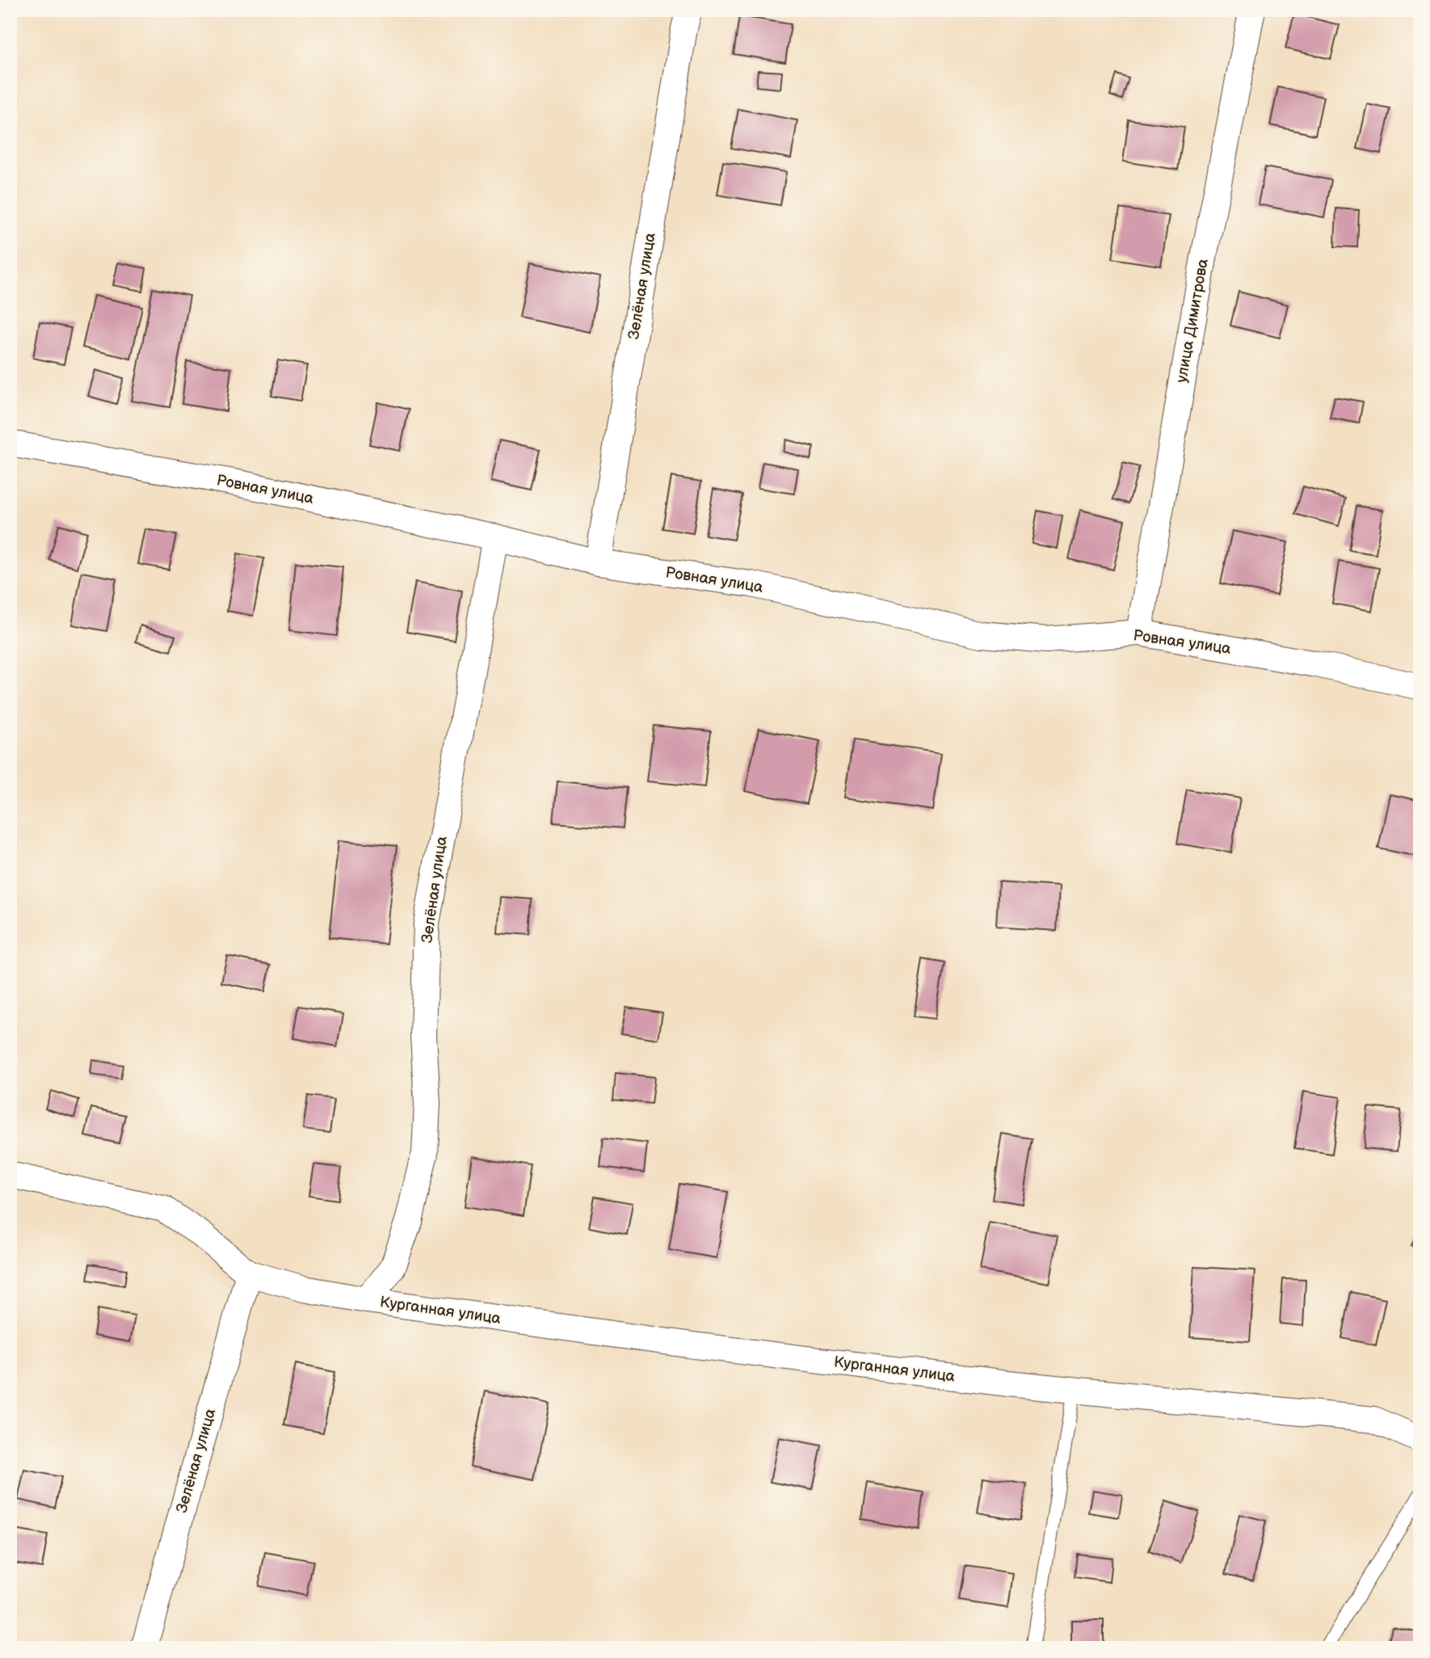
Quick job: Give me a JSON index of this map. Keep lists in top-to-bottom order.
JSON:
{
  "streets": {
    "street": [
      "Зелёная улица",
      "улица Димитрова",
      "Ровная улица",
      "Курганная улица"
    ]
  },
  "crossings": [
    ["Зелёная улица", "Ровная улица"],
    ["Зелёная улица", "Курганная улица"],
    ["улица Димитрова", "Ровная улица"]
  ]
}
